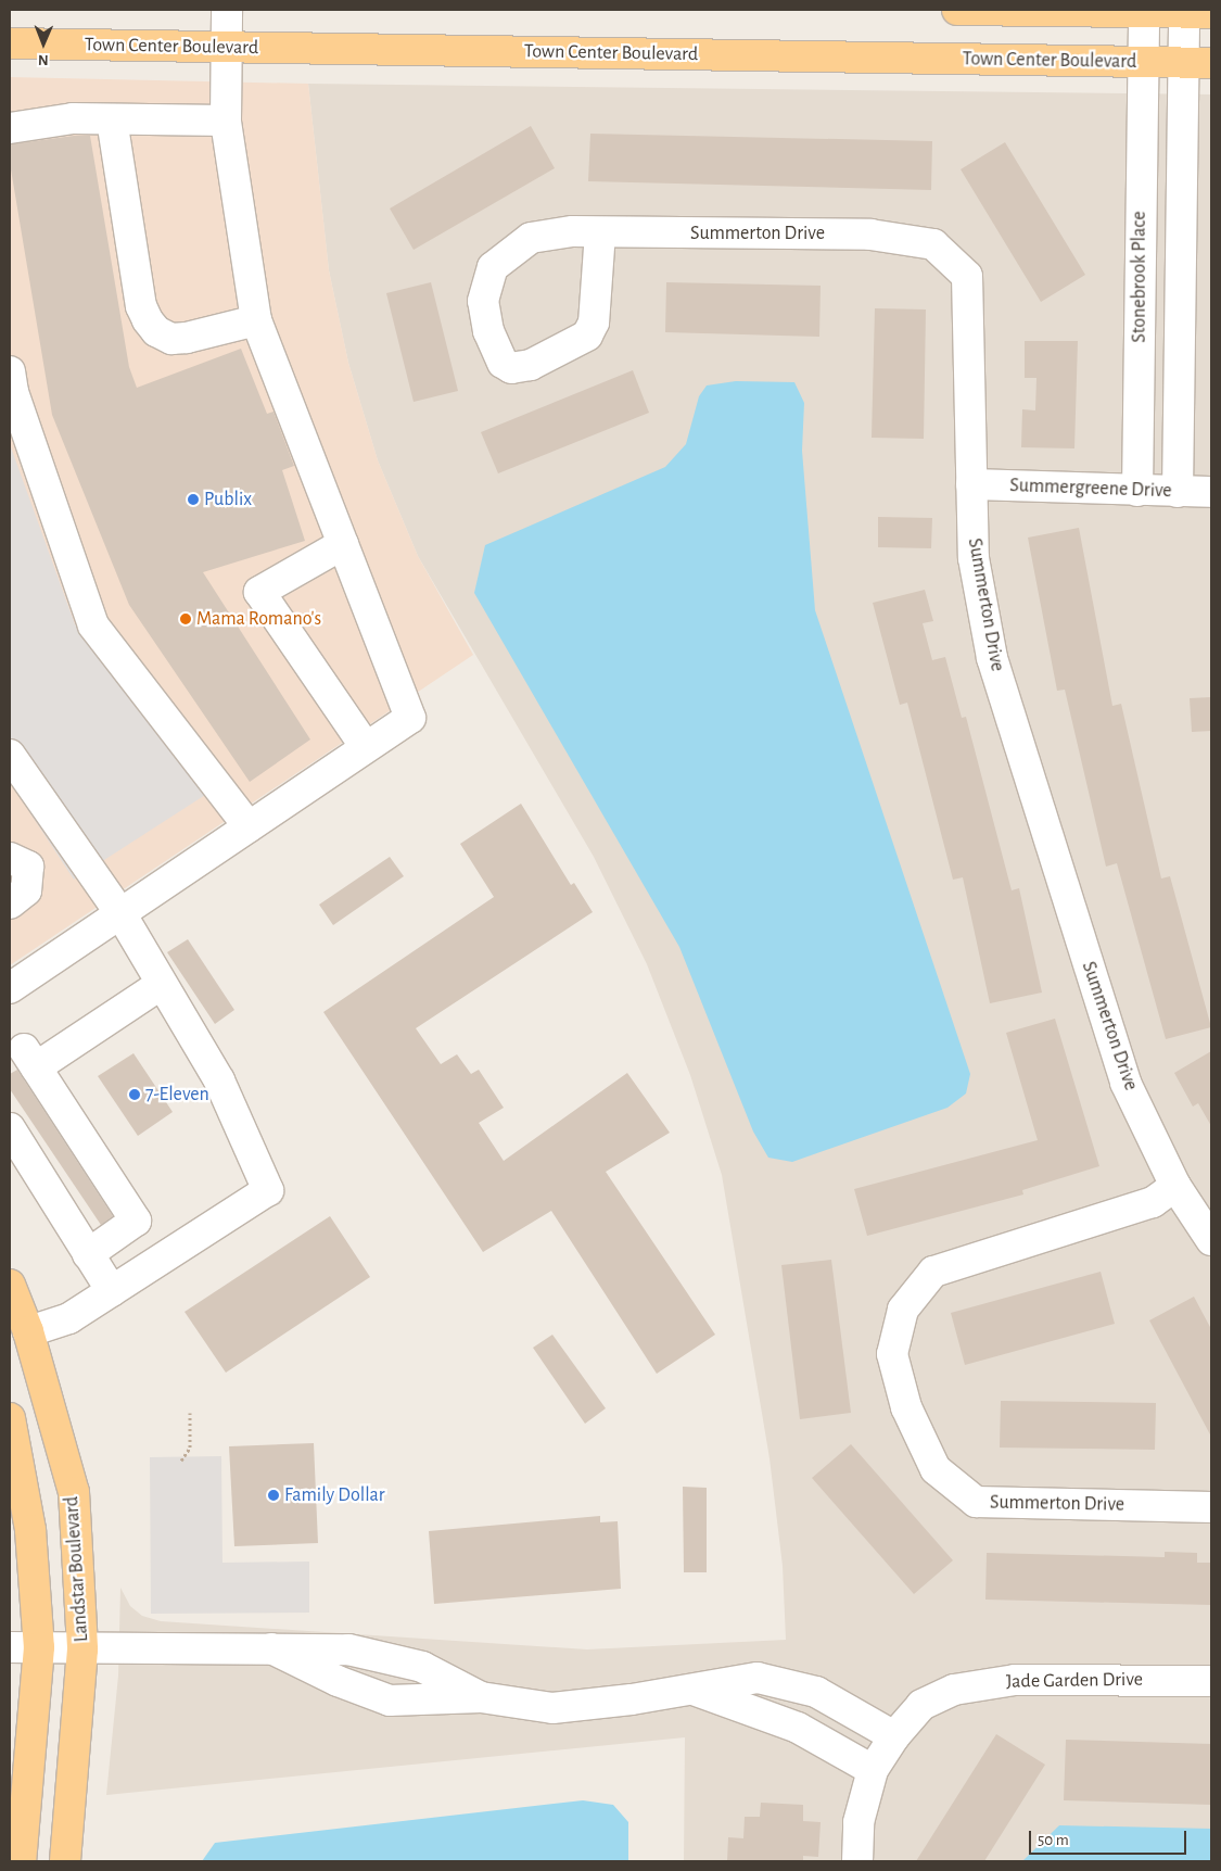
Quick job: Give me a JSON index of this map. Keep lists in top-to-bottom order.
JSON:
{
  "streets": {
    "main road": ["Town Center Boulevard", "Landstar Boulevard"],
    "street": [
      "Summerton Drive",
      "Stonebrook Place",
      "Summergreene Drive",
      "Jade Garden Drive"
    ]
  },
  "crossings": [
    ["Town Center Boulevard", "Stonebrook Place"],
    ["Summerton Drive", "Summergreene Drive"],
    ["Stonebrook Place", "Summergreene Drive"]
  ],
  "places": [
    "Publix",
    "Mama Romano's",
    "7-Eleven",
    "Family Dollar"
  ],
  "scale_bar": "50 m",
  "north": "bottom"
}
